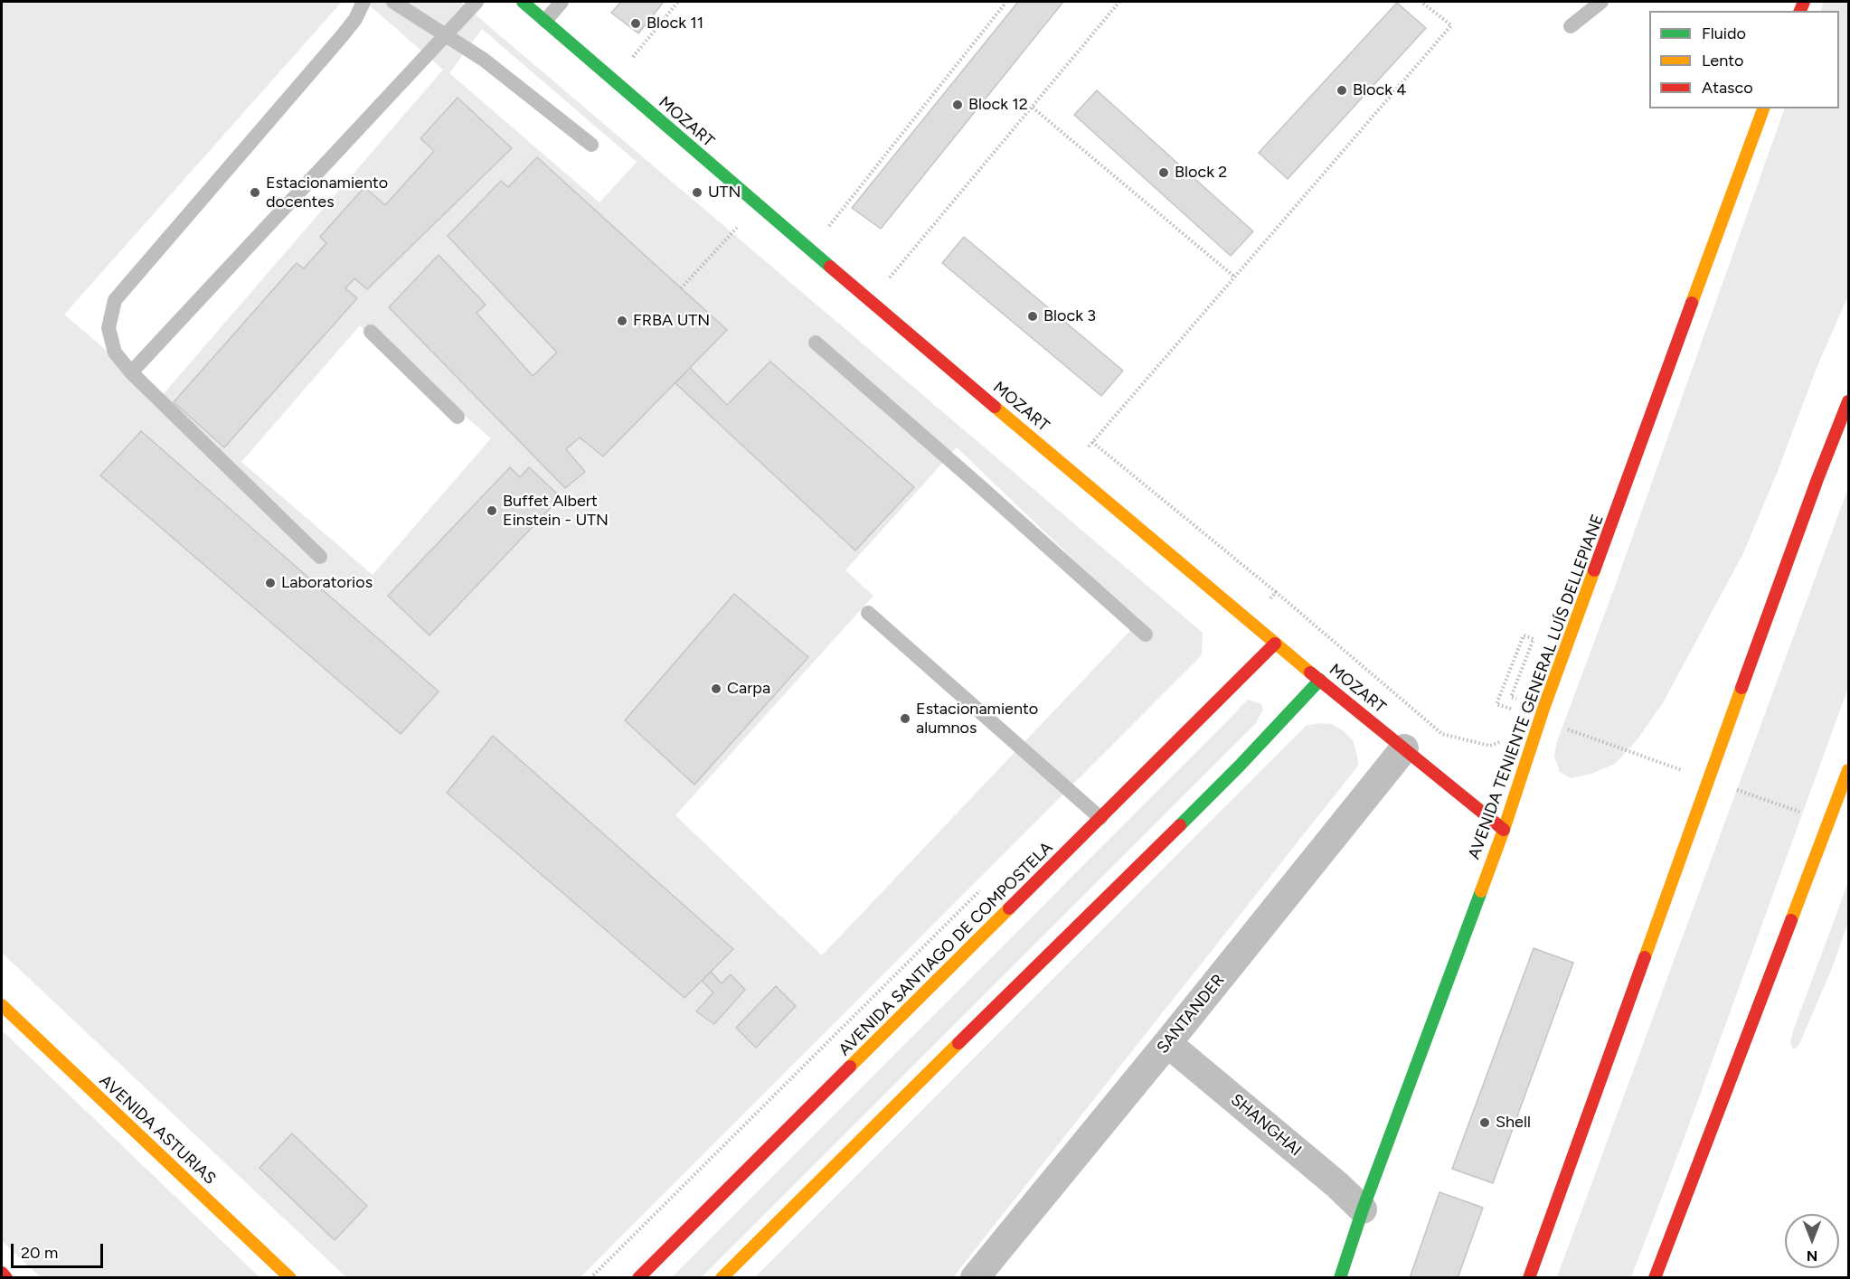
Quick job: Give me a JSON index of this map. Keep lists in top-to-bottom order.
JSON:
{
  "streets": {
    "main road": [
      "MOZART",
      "AVENIDA TENIENTE GENERAL LUÍS DELLEPIANE",
      "AVENIDA SANTIAGO DE COMPOSTELA",
      "AVENIDA ASTURIAS"
    ],
    "street": ["SANTANDER", "SHANGHAI"]
  },
  "crossings": [
    ["MOZART", "AVENIDA TENIENTE GENERAL LUÍS DELLEPIANE"],
    ["MOZART", "AVENIDA SANTIAGO DE COMPOSTELA"],
    ["MOZART", "SANTANDER"],
    ["AVENIDA TENIENTE GENERAL LUÍS DELLEPIANE", "SHANGHAI"],
    ["SANTANDER", "SHANGHAI"]
  ],
  "places": [
    "Block 11",
    "Block 4",
    "Block 12",
    "Block 2",
    "Estacionamiento docentes",
    "UTN",
    "Block 3",
    "FRBA UTN",
    "Buffet Albert Einstein - UTN",
    "Laboratorios",
    "Carpa",
    "Estacionamiento alumnos",
    "Shell"
  ],
  "legend": ["Fluido", "Lento", "Atasco"],
  "scale_bar": "20 m",
  "north": "bottom"
}
